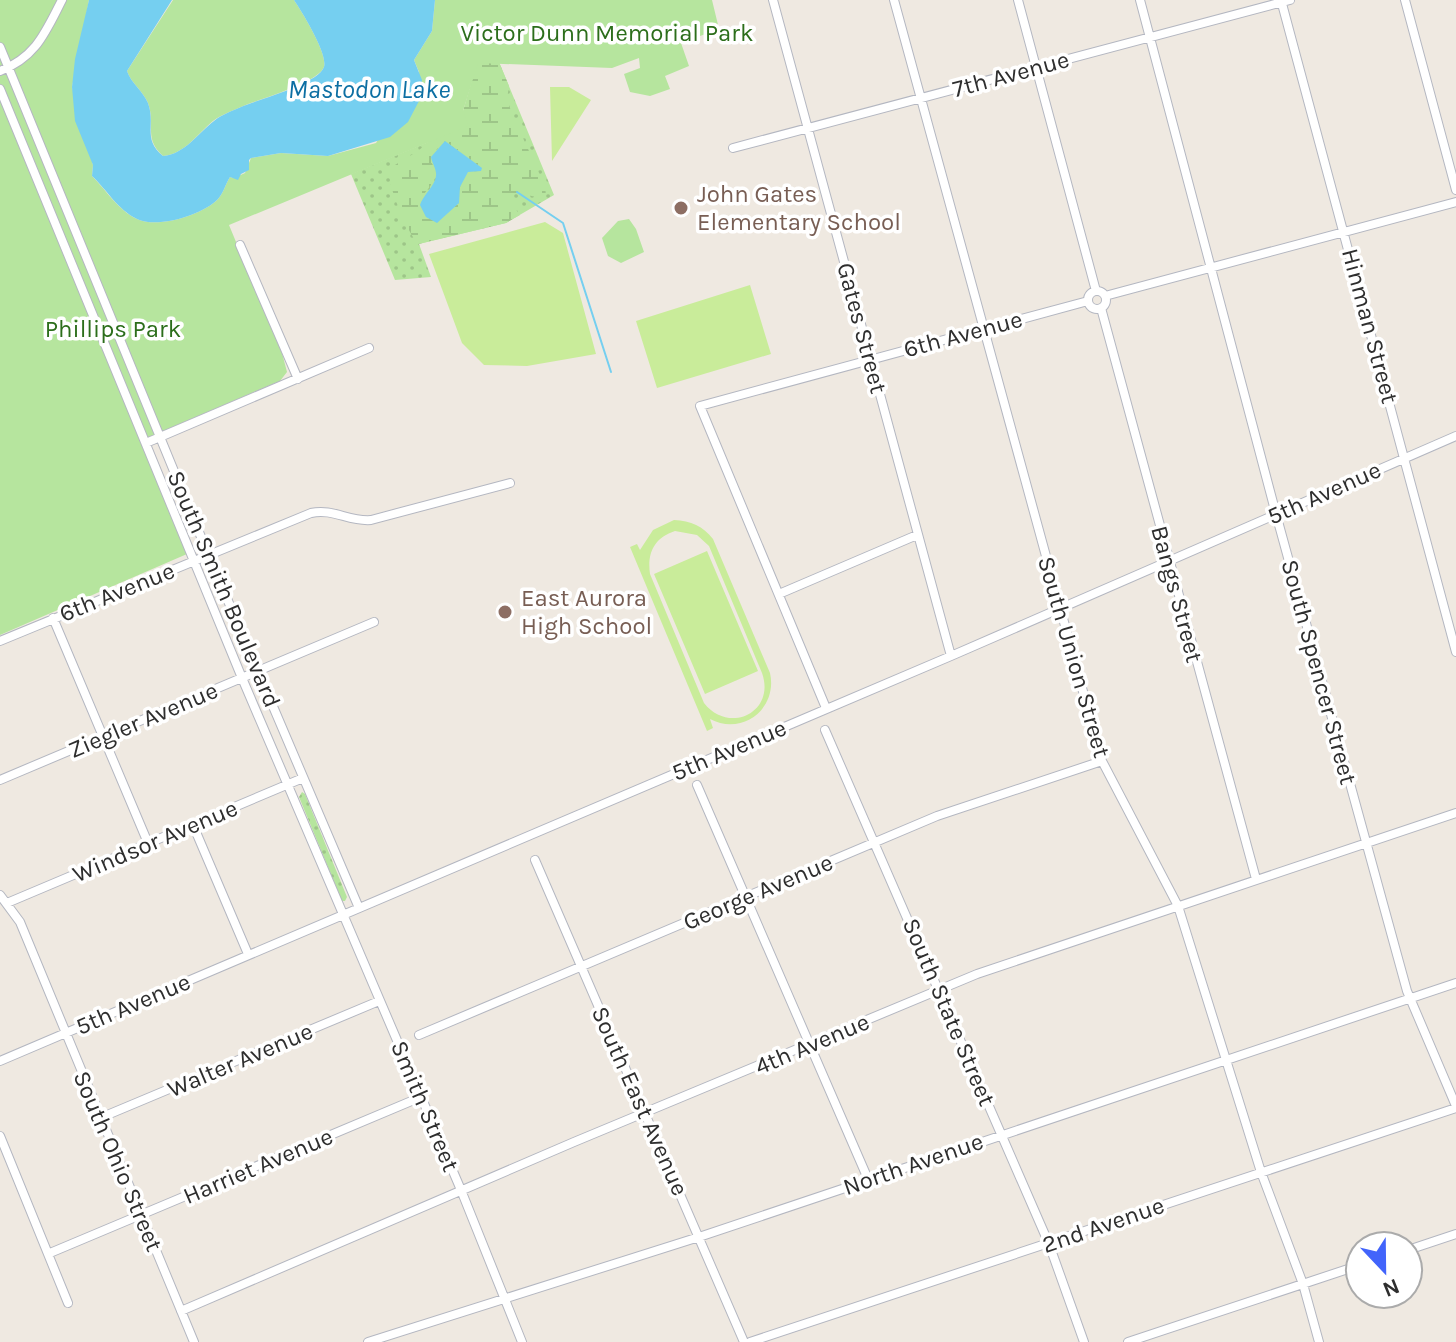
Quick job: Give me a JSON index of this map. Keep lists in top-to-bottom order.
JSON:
{
  "streets": {
    "street": [
      "7th Avenue",
      "Hinman Street",
      "Gates Street",
      "6th Avenue",
      "5th Avenue",
      "South Smith Boulevard",
      "Bangs Street",
      "South Union Street",
      "South Spencer Street",
      "Ziegler Avenue",
      "Windsor Avenue",
      "George Avenue",
      "South State Street",
      "4th Avenue",
      "Walter Avenue",
      "South East Avenue",
      "Smith Street",
      "South Ohio Street",
      "North Avenue",
      "Harriet Avenue",
      "2nd Avenue"
    ]
  },
  "crossings": [
    ["7th Avenue", "Hinman Street"],
    ["7th Avenue", "Gates Street"],
    ["7th Avenue", "South Union Street"],
    ["7th Avenue", "South Spencer Street"],
    ["Hinman Street", "5th Avenue"],
    ["Gates Street", "6th Avenue"],
    ["Gates Street", "5th Avenue"],
    ["6th Avenue", "South Smith Boulevard"],
    ["6th Avenue", "Bangs Street"],
    ["6th Avenue", "South Union Street"],
    ["5th Avenue", "South Smith Boulevard"],
    ["5th Avenue", "Bangs Street"],
    ["5th Avenue", "South Union Street"],
    ["5th Avenue", "South Spencer Street"],
    ["5th Avenue", "Smith Street"],
    ["5th Avenue", "South Ohio Street"],
    ["South Smith Boulevard", "Ziegler Avenue"],
    ["South Smith Boulevard", "Windsor Avenue"],
    ["South Smith Boulevard", "Smith Street"],
    ["Bangs Street", "4th Avenue"],
    ["South Union Street", "George Avenue"],
    ["South Union Street", "4th Avenue"],
    ["South Union Street", "North Avenue"],
    ["South Union Street", "2nd Avenue"],
    ["South Spencer Street", "4th Avenue"],
    ["South Spencer Street", "North Avenue"],
    ["South Spencer Street", "2nd Avenue"],
    ["Windsor Avenue", "South Ohio Street"],
    ["George Avenue", "South State Street"],
    ["George Avenue", "South East Avenue"],
    ["South State Street", "4th Avenue"],
    ["South State Street", "North Avenue"],
    ["South State Street", "2nd Avenue"],
    ["4th Avenue", "South East Avenue"],
    ["4th Avenue", "Smith Street"],
    ["4th Avenue", "South Ohio Street"],
    ["Walter Avenue", "Smith Street"],
    ["Walter Avenue", "South Ohio Street"],
    ["South East Avenue", "North Avenue"],
    ["Smith Street", "North Avenue"],
    ["Smith Street", "Harriet Avenue"],
    ["South Ohio Street", "Harriet Avenue"]
  ],
  "water": ["Mastodon Lake"],
  "parks": ["Victor Dunn Memorial Park", "Phillips Park"],
  "places": ["John Gates Elementary School", "East Aurora High School"],
  "north": "bottom"
}
